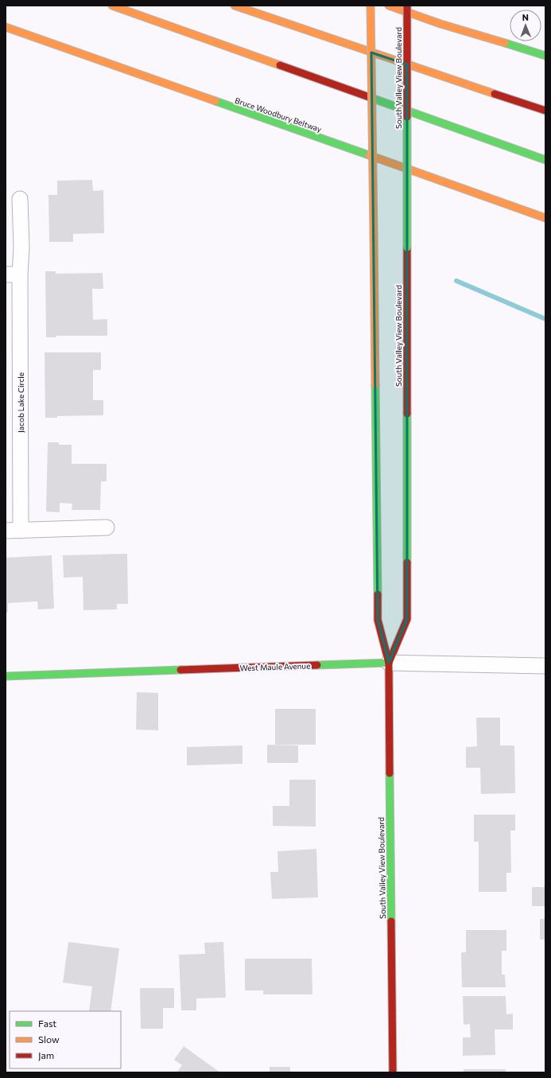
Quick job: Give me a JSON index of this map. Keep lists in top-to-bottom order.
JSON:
{
  "streets": {
    "main road": ["South Valley View Boulevard", "Bruce Woodbury Beltway", "West Maule Avenue"],
    "street": ["Jacob Lake Circle"]
  },
  "crossings": [
    ["South Valley View Boulevard", "West Maule Avenue"]
  ],
  "legend": ["Fast", "Slow", "Jam"],
  "north": "top"
}
